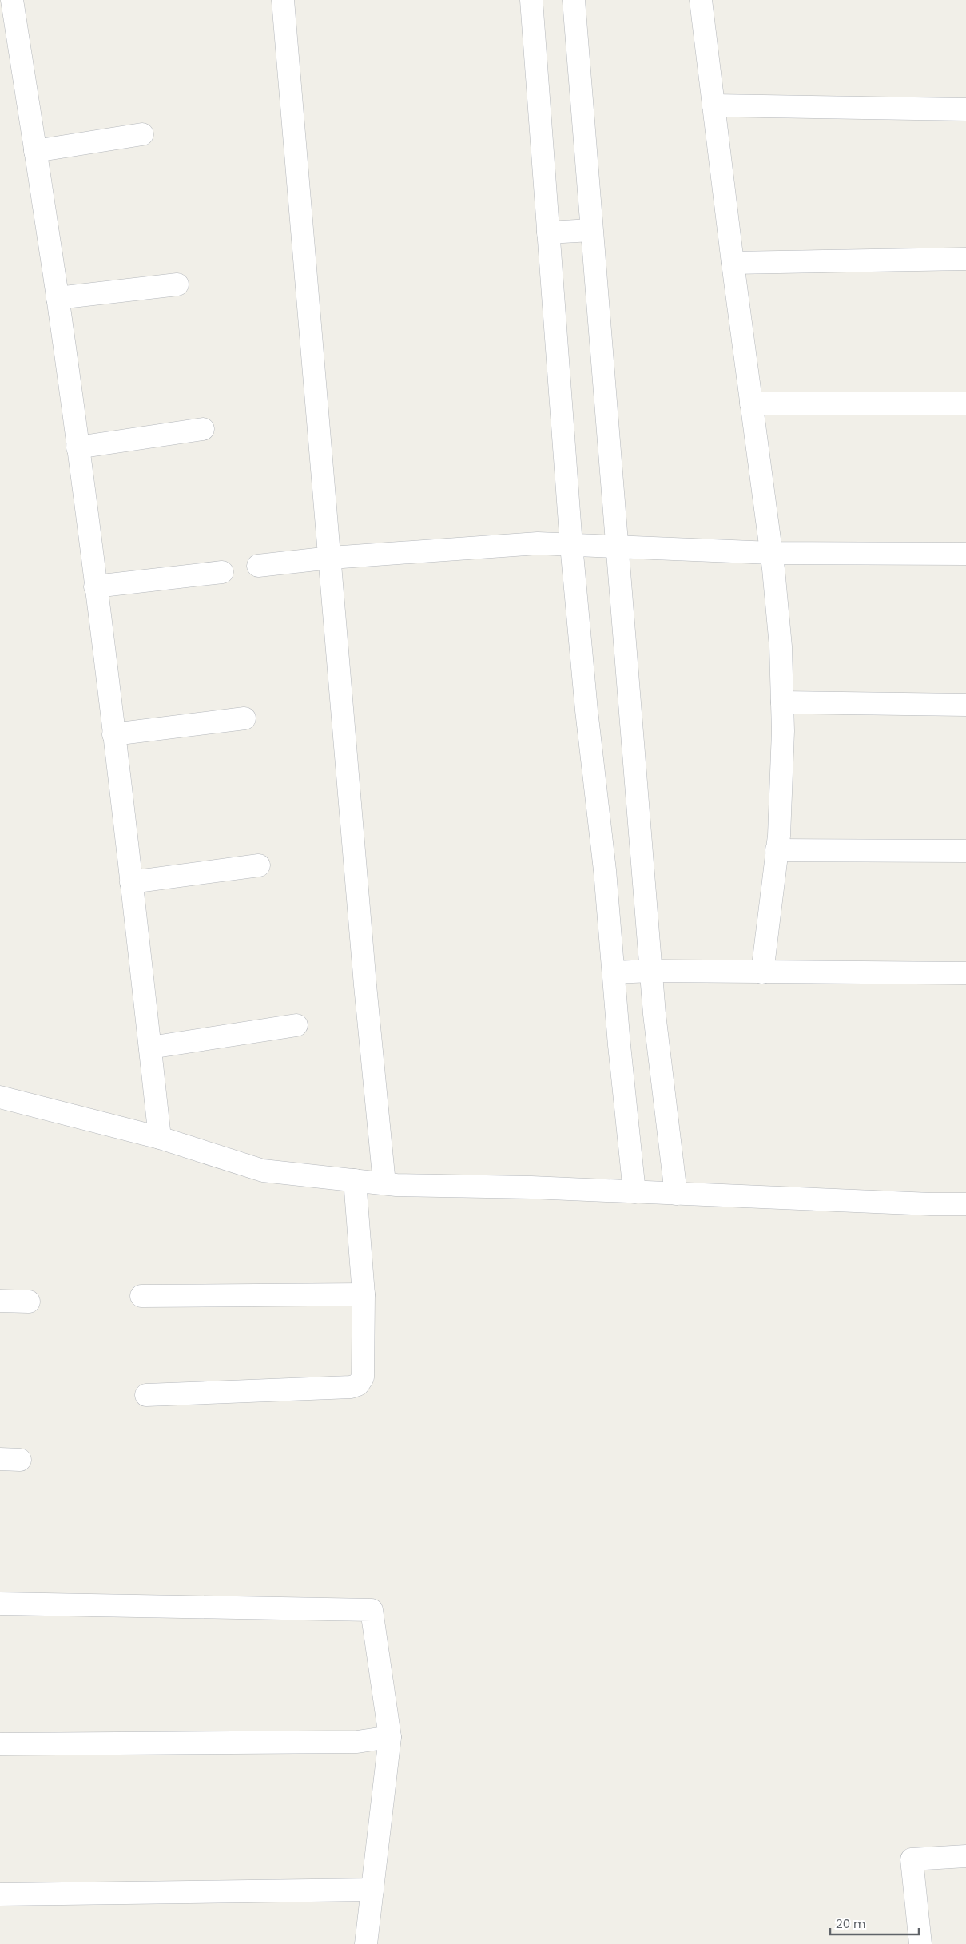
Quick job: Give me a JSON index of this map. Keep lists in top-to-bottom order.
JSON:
{
  "scale_bar": "20 m"
}
